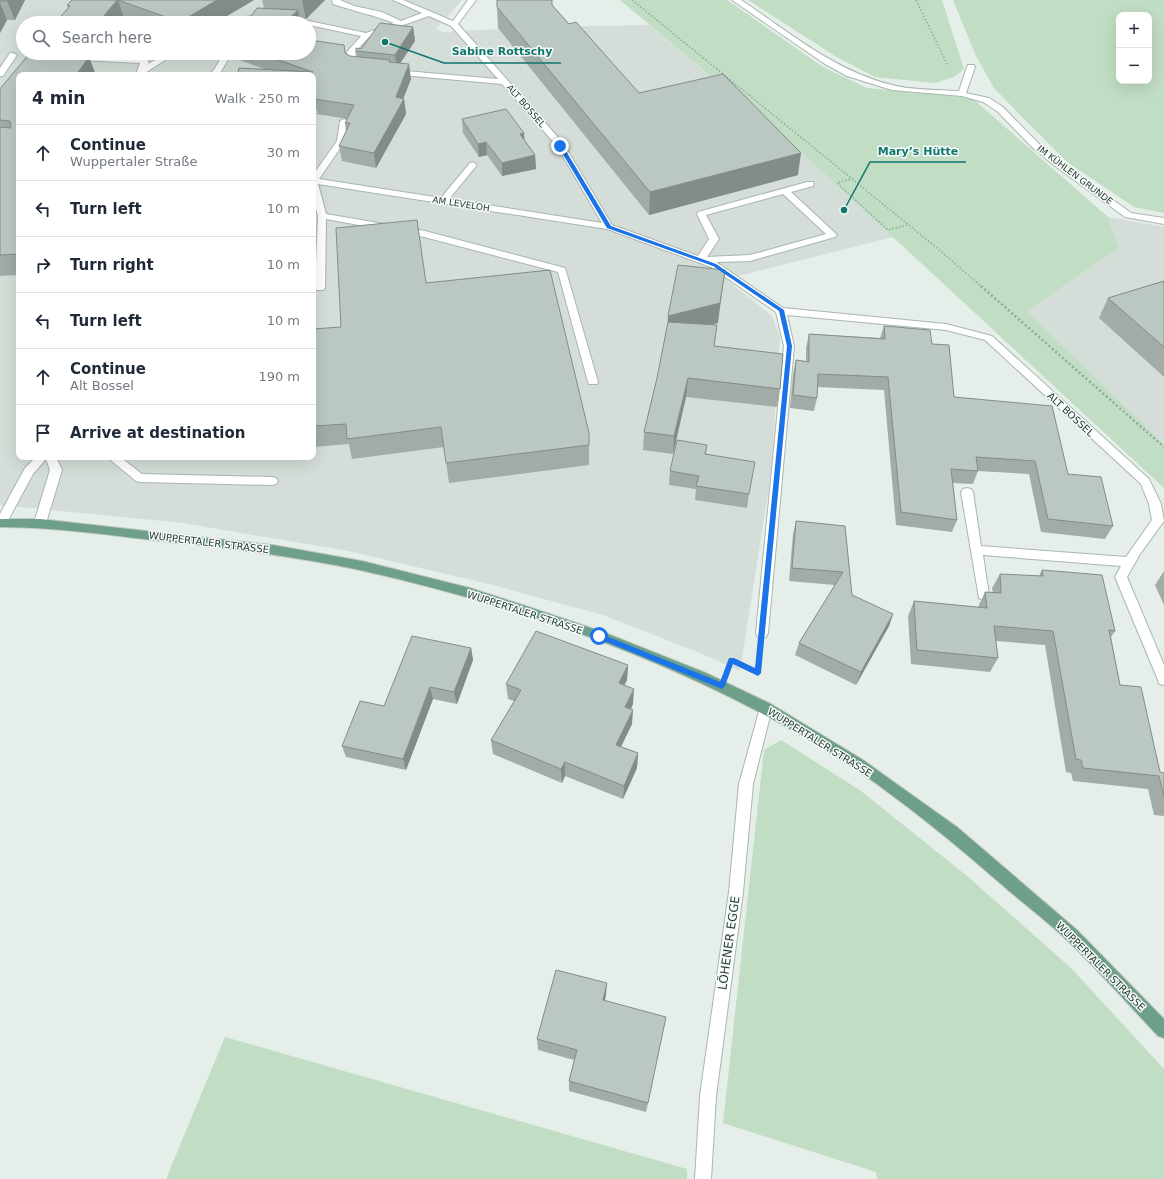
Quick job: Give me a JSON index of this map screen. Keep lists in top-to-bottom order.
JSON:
{
  "streets": {
    "main road": ["WUPPERTALER STRASSE"],
    "street": [
      "ALT BOSSEL",
      "IM KÜHLEN GRUNDE",
      "AM LEVELOH",
      "LÖHENER EGGE"
    ]
  },
  "crossings": [
    ["ALT BOSSEL", "AM LEVELOH"],
    ["WUPPERTALER STRASSE", "LÖHENER EGGE"]
  ],
  "places": ["Sabine Rottschy", "Mary’s Hütte"],
  "page": {
    "map_buttons": ["+", "−"],
    "search": "Search here",
    "heading": ["4 min", "Walk · 250 m"],
    "list": [
      ["Continue", "Wuppertaler Straße", "30 m"],
      ["Turn left", "10 m"],
      ["Turn right", "10 m"],
      ["Turn left", "10 m"],
      ["Continue", "Alt Bossel", "190 m"],
      "Arrive at destination"
    ]
  }
}
